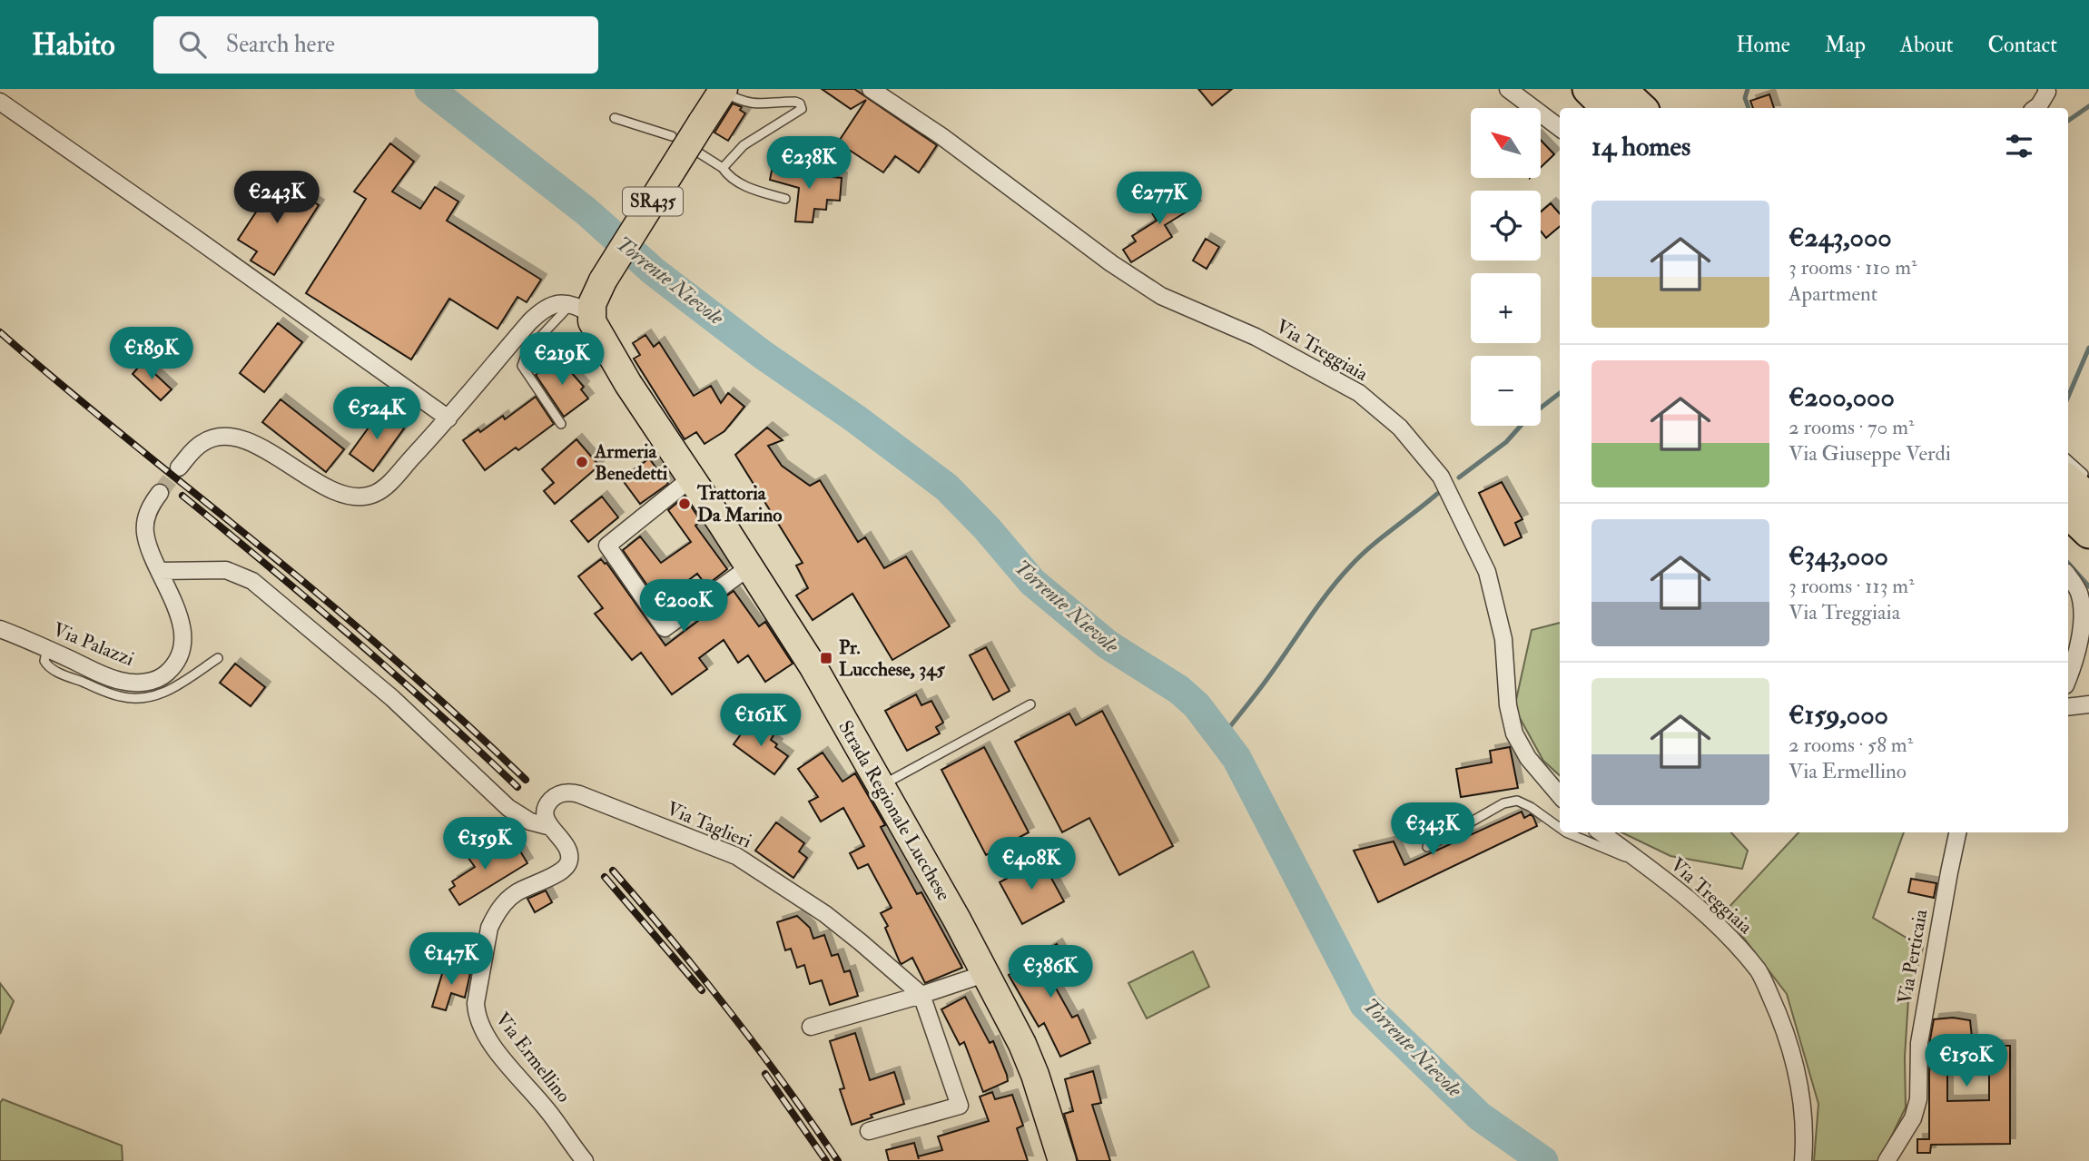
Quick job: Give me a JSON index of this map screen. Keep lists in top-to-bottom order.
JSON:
{
  "streets": {
    "main road": ["SR435", "Strada Regionale Lucchese"],
    "street": [
      "Via Treggiaia",
      "Via Palazzi",
      "Via Taglieri",
      "Via Perticaia",
      "Via Ermellino"
    ]
  },
  "crossings": [
    ["SR435", "Strada Regionale Lucchese"],
    ["Via Taglieri", "Via Ermellino"]
  ],
  "water": ["Torrente Nievole"],
  "places": {
    "other": ["Armeria Benedetti", "Trattoria Da Marino"],
    "transit": ["Pr. Lucchese, 345"]
  },
  "north": "top left",
  "page": {
    "header": "Habito",
    "search": "Search here",
    "nav": [
      "Home",
      "Map",
      "About",
      "Contact"
    ],
    "map_buttons": ["+", "−"],
    "heading": "14 homes",
    "price": [
      "€238K",
      "€243K",
      "€277K",
      "€189K",
      "€219K",
      "€524K",
      "€200K",
      "€161K",
      "€343K",
      "€159K",
      "€408K",
      "€147K",
      "€386K",
      "€150K"
    ],
    "list": [
      {
        "name": "€243,000",
        "note": "3 rooms · 110 m² · Apartment"
      },
      {
        "name": "€200,000",
        "note": "2 rooms · 70 m² · Via Giuseppe Verdi"
      },
      {
        "name": "€343,000",
        "note": "3 rooms · 113 m² · Via Treggiaia"
      },
      {
        "name": "€159,000",
        "note": "2 rooms · 58 m² · Via Ermellino"
      }
    ]
  }
}
